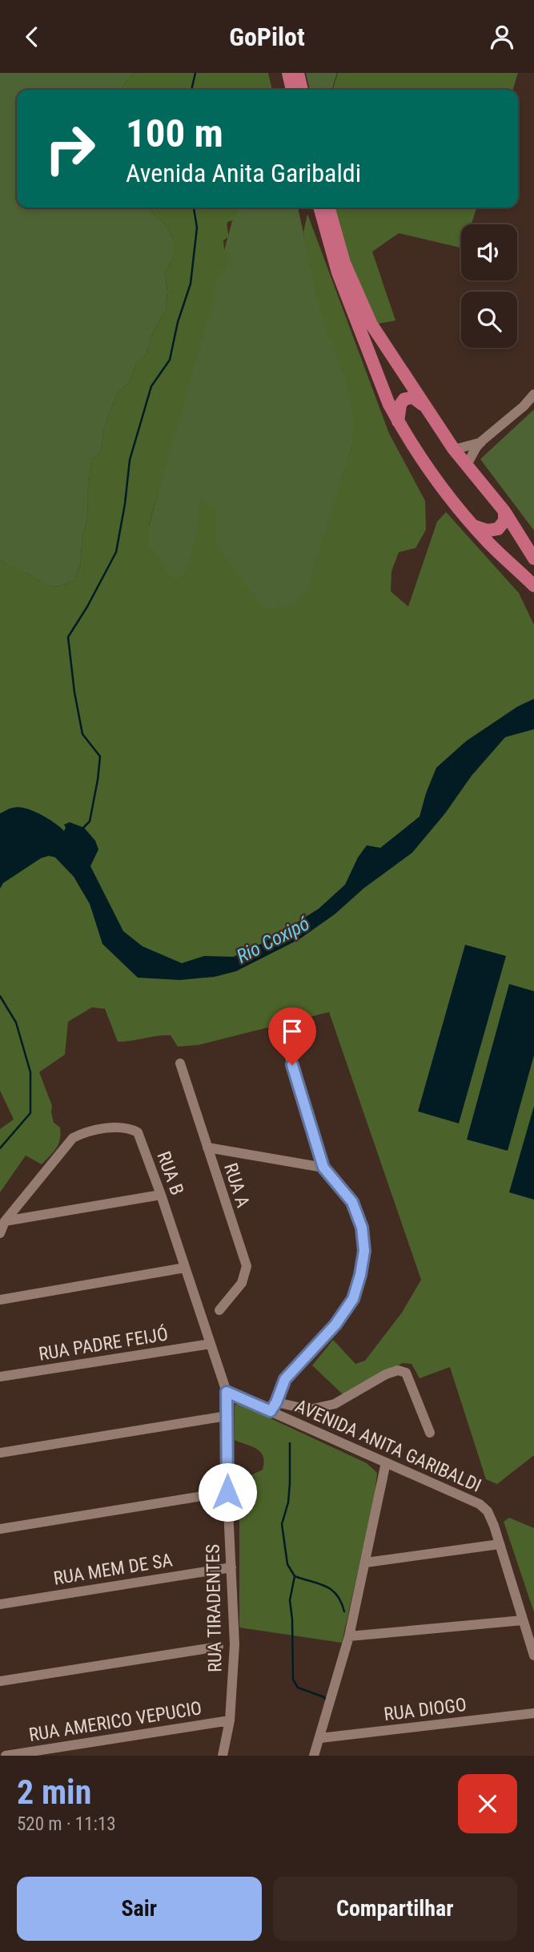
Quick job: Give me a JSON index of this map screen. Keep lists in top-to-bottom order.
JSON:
{
  "streets": {
    "street": [
      "RUA B",
      "RUA A",
      "RUA PADRE FEIJÓ",
      "AVENIDA ANITA GARIBALDI",
      "RUA MEM DE SA",
      "RUA TIRADENTES",
      "RUA DIOGO",
      "RUA AMERICO VEPUCIO"
    ]
  },
  "crossings": [
    ["RUA B", "RUA PADRE FEIJÓ"],
    ["RUA B", "AVENIDA ANITA GARIBALDI"],
    ["RUA B", "RUA TIRADENTES"],
    ["AVENIDA ANITA GARIBALDI", "RUA TIRADENTES"],
    ["RUA MEM DE SA", "RUA TIRADENTES"],
    ["RUA TIRADENTES", "RUA AMERICO VEPUCIO"]
  ],
  "water": ["Rio Coxipó"],
  "page": {
    "header": "GoPilot",
    "turn": ["100 m", "Avenida Anita Garibaldi"],
    "heading": ["2 min", "520 m · 11:13"],
    "buttons": ["Sair", "Compartilhar"]
  }
}
